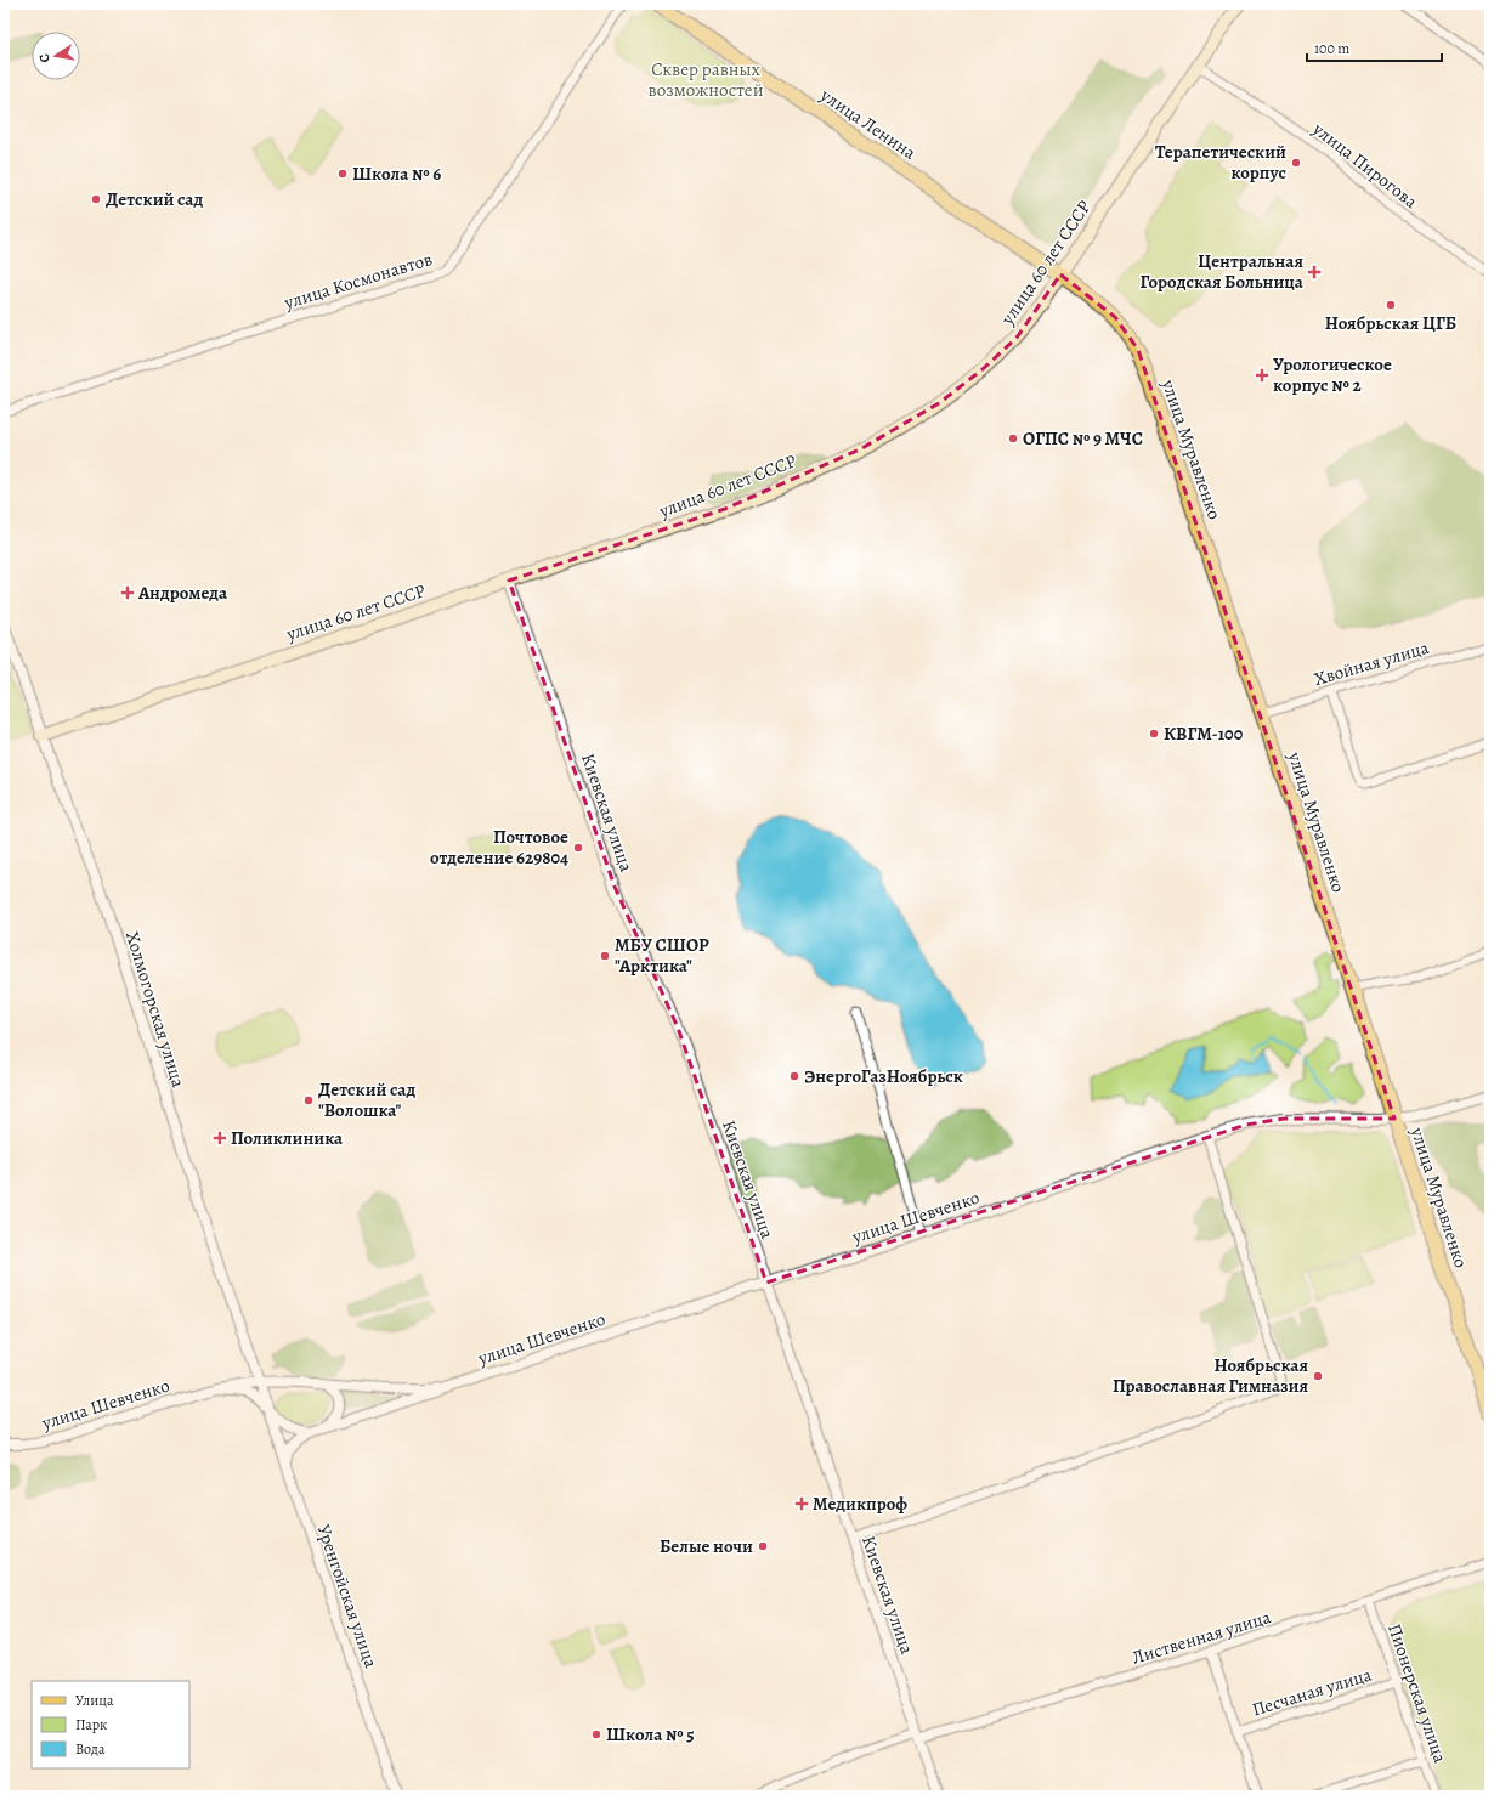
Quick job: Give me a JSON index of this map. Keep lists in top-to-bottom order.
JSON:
{
  "streets": {
    "main road": ["улица Ленина", "улица 60 лет СССР", "улица Муравленко"],
    "street": [
      "улица Пирогова",
      "улица Космонавтов",
      "Хвойная улица",
      "Киевская улица",
      "Холмогорская улица",
      "улица Шевченко",
      "Уренгойская улица",
      "Лиственная улица",
      "Песчаная улица",
      "Пионерская улица"
    ]
  },
  "crossings": [
    ["улица Ленина", "улица 60 лет СССР"],
    ["улица Ленина", "улица Муравленко"],
    ["улица Пирогова", "улица 60 лет СССР"],
    ["улица 60 лет СССР", "улица Муравленко"],
    ["улица 60 лет СССР", "Киевская улица"],
    ["улица 60 лет СССР", "Холмогорская улица"],
    ["улица Муравленко", "Хвойная улица"],
    ["улица Муравленко", "улица Шевченко"],
    ["Киевская улица", "улица Шевченко"],
    ["Киевская улица", "Лиственная улица"],
    ["Холмогорская улица", "Уренгойская улица"],
    ["Лиственная улица", "Пионерская улица"],
    ["Песчаная улица", "Пионерская улица"]
  ],
  "parks": ["Сквер равных возможностей"],
  "places": {
    "other": [
      "Терапетический корпус",
      "Школа № 6",
      "Детский сад",
      "Ноябрьская ЦГБ",
      "ОГПС № 9 МЧС",
      "КВГМ-100",
      "Почтовое отделение 629804",
      "МБУ СШОР \"Арктика\"",
      "ЭнергоГазНоябрьск",
      "Детский сад \"Волошка\"",
      "Ноябрьская Православная Гимназия",
      "Белые ночи",
      "Школа № 5"
    ],
    "health": [
      "Центральная Городская Больница",
      "Урологическое корпус № 2",
      "Андромеда",
      "Поликлиника",
      "Медикпроф"
    ]
  },
  "legend": ["Улица", "Парк", "Вода"],
  "scale_bar": "100 m",
  "north": "left"
}
